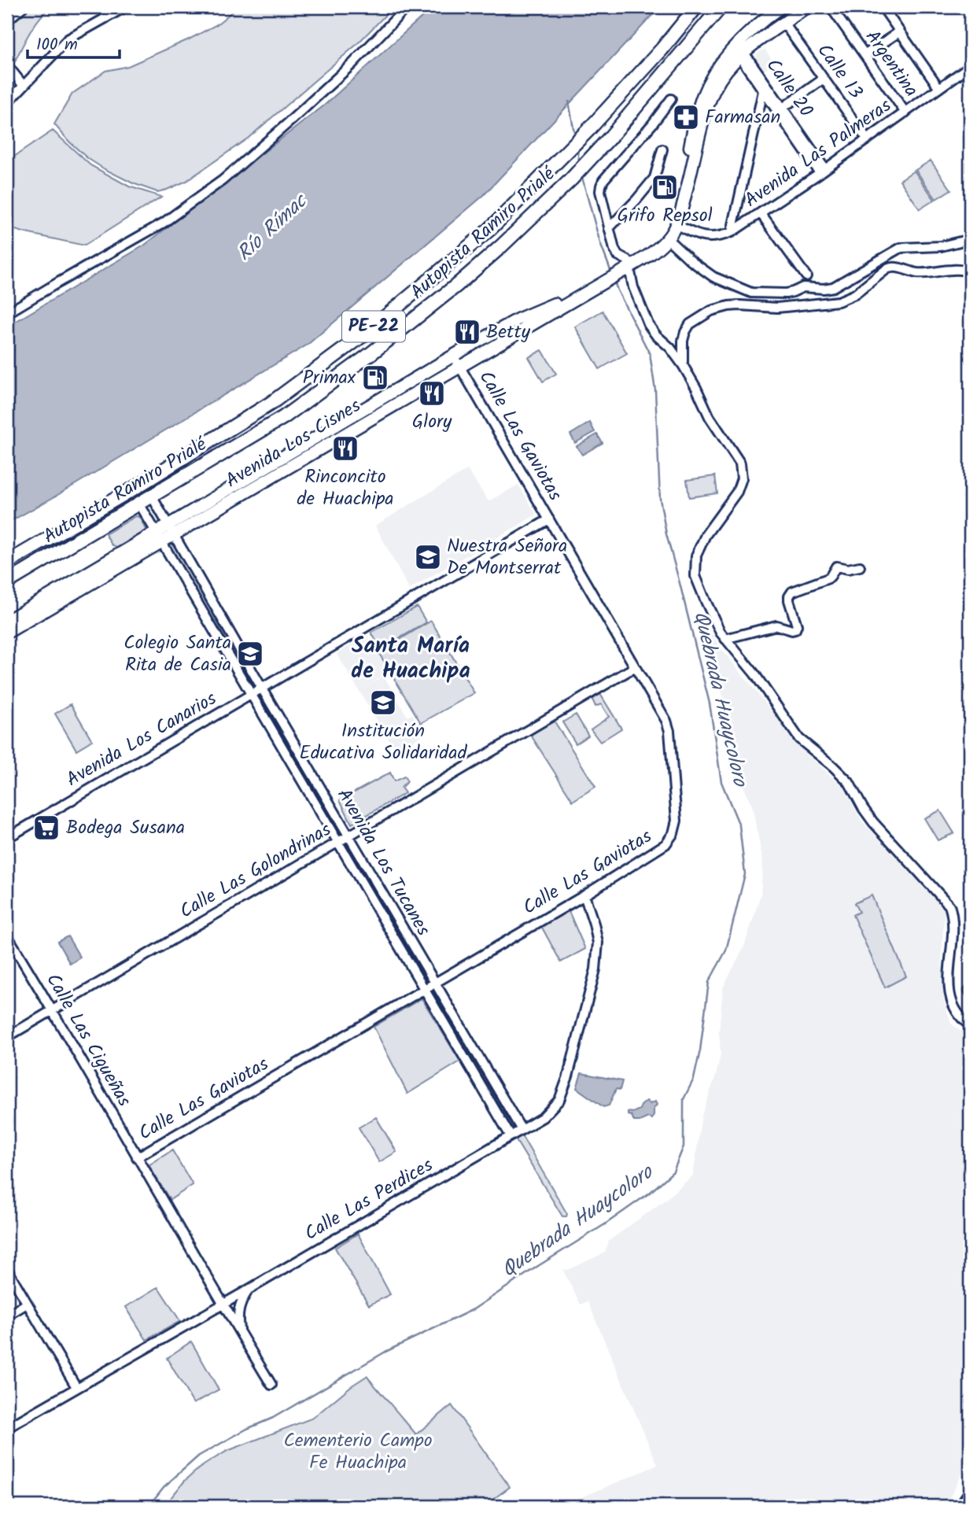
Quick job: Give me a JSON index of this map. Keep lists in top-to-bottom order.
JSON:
{
  "streets": {
    "highway": ["Autopista Ramiro Prialé", "PE-22"],
    "main road": ["Avenida Los Cisnes"],
    "street": [
      "Argentina",
      "Calle 13",
      "Calle 20",
      "Avenida Las Palmeras",
      "Calle Las Gaviotas",
      "Avenida Los Canarios",
      "Avenida Los Tucanes",
      "Calle Las Golondrinas",
      "Calle Las Cigueñas",
      "Calle Las Perdices"
    ]
  },
  "crossings": [
    ["Argentina", "Avenida Las Palmeras"],
    ["Calle 13", "Avenida Las Palmeras"],
    ["Calle 20", "Avenida Las Palmeras"],
    ["Autopista Ramiro Prialé", "Avenida Los Tucanes"],
    ["Calle Las Gaviotas", "Avenida Los Cisnes"],
    ["Calle Las Gaviotas", "Avenida Los Canarios"],
    ["Calle Las Gaviotas", "Avenida Los Tucanes"],
    ["Calle Las Gaviotas", "Calle Las Golondrinas"],
    ["Calle Las Gaviotas", "Calle Las Cigueñas"],
    ["Calle Las Gaviotas", "Calle Las Perdices"],
    ["Avenida Los Cisnes", "Avenida Los Tucanes"],
    ["Avenida Los Canarios", "Avenida Los Tucanes"],
    ["Avenida Los Tucanes", "Calle Las Golondrinas"],
    ["Avenida Los Tucanes", "Calle Las Perdices"],
    ["Calle Las Golondrinas", "Calle Las Cigueñas"],
    ["Calle Las Cigueñas", "Calle Las Perdices"]
  ],
  "districts": ["Santa María de Huachipa"],
  "water": ["Río Rímac", "Quebrada Huaycoloro"],
  "parks": ["Cementerio Campo Fe Huachipa"],
  "places": {
    "pharmacy": ["Farmasan"],
    "fuel station": ["Grifo Repsol", "Primax"],
    "restaurant": ["Betty", "Glory", "Rinconcito de Huachipa"],
    "school or university": ["Nuestra Señora De Montserrat", "Colegio Santa Rita de Casia", "Institución Educativa Solidaridad"],
    "supermarket": ["Bodega Susana"]
  },
  "scale_bar": "100 m"
}
